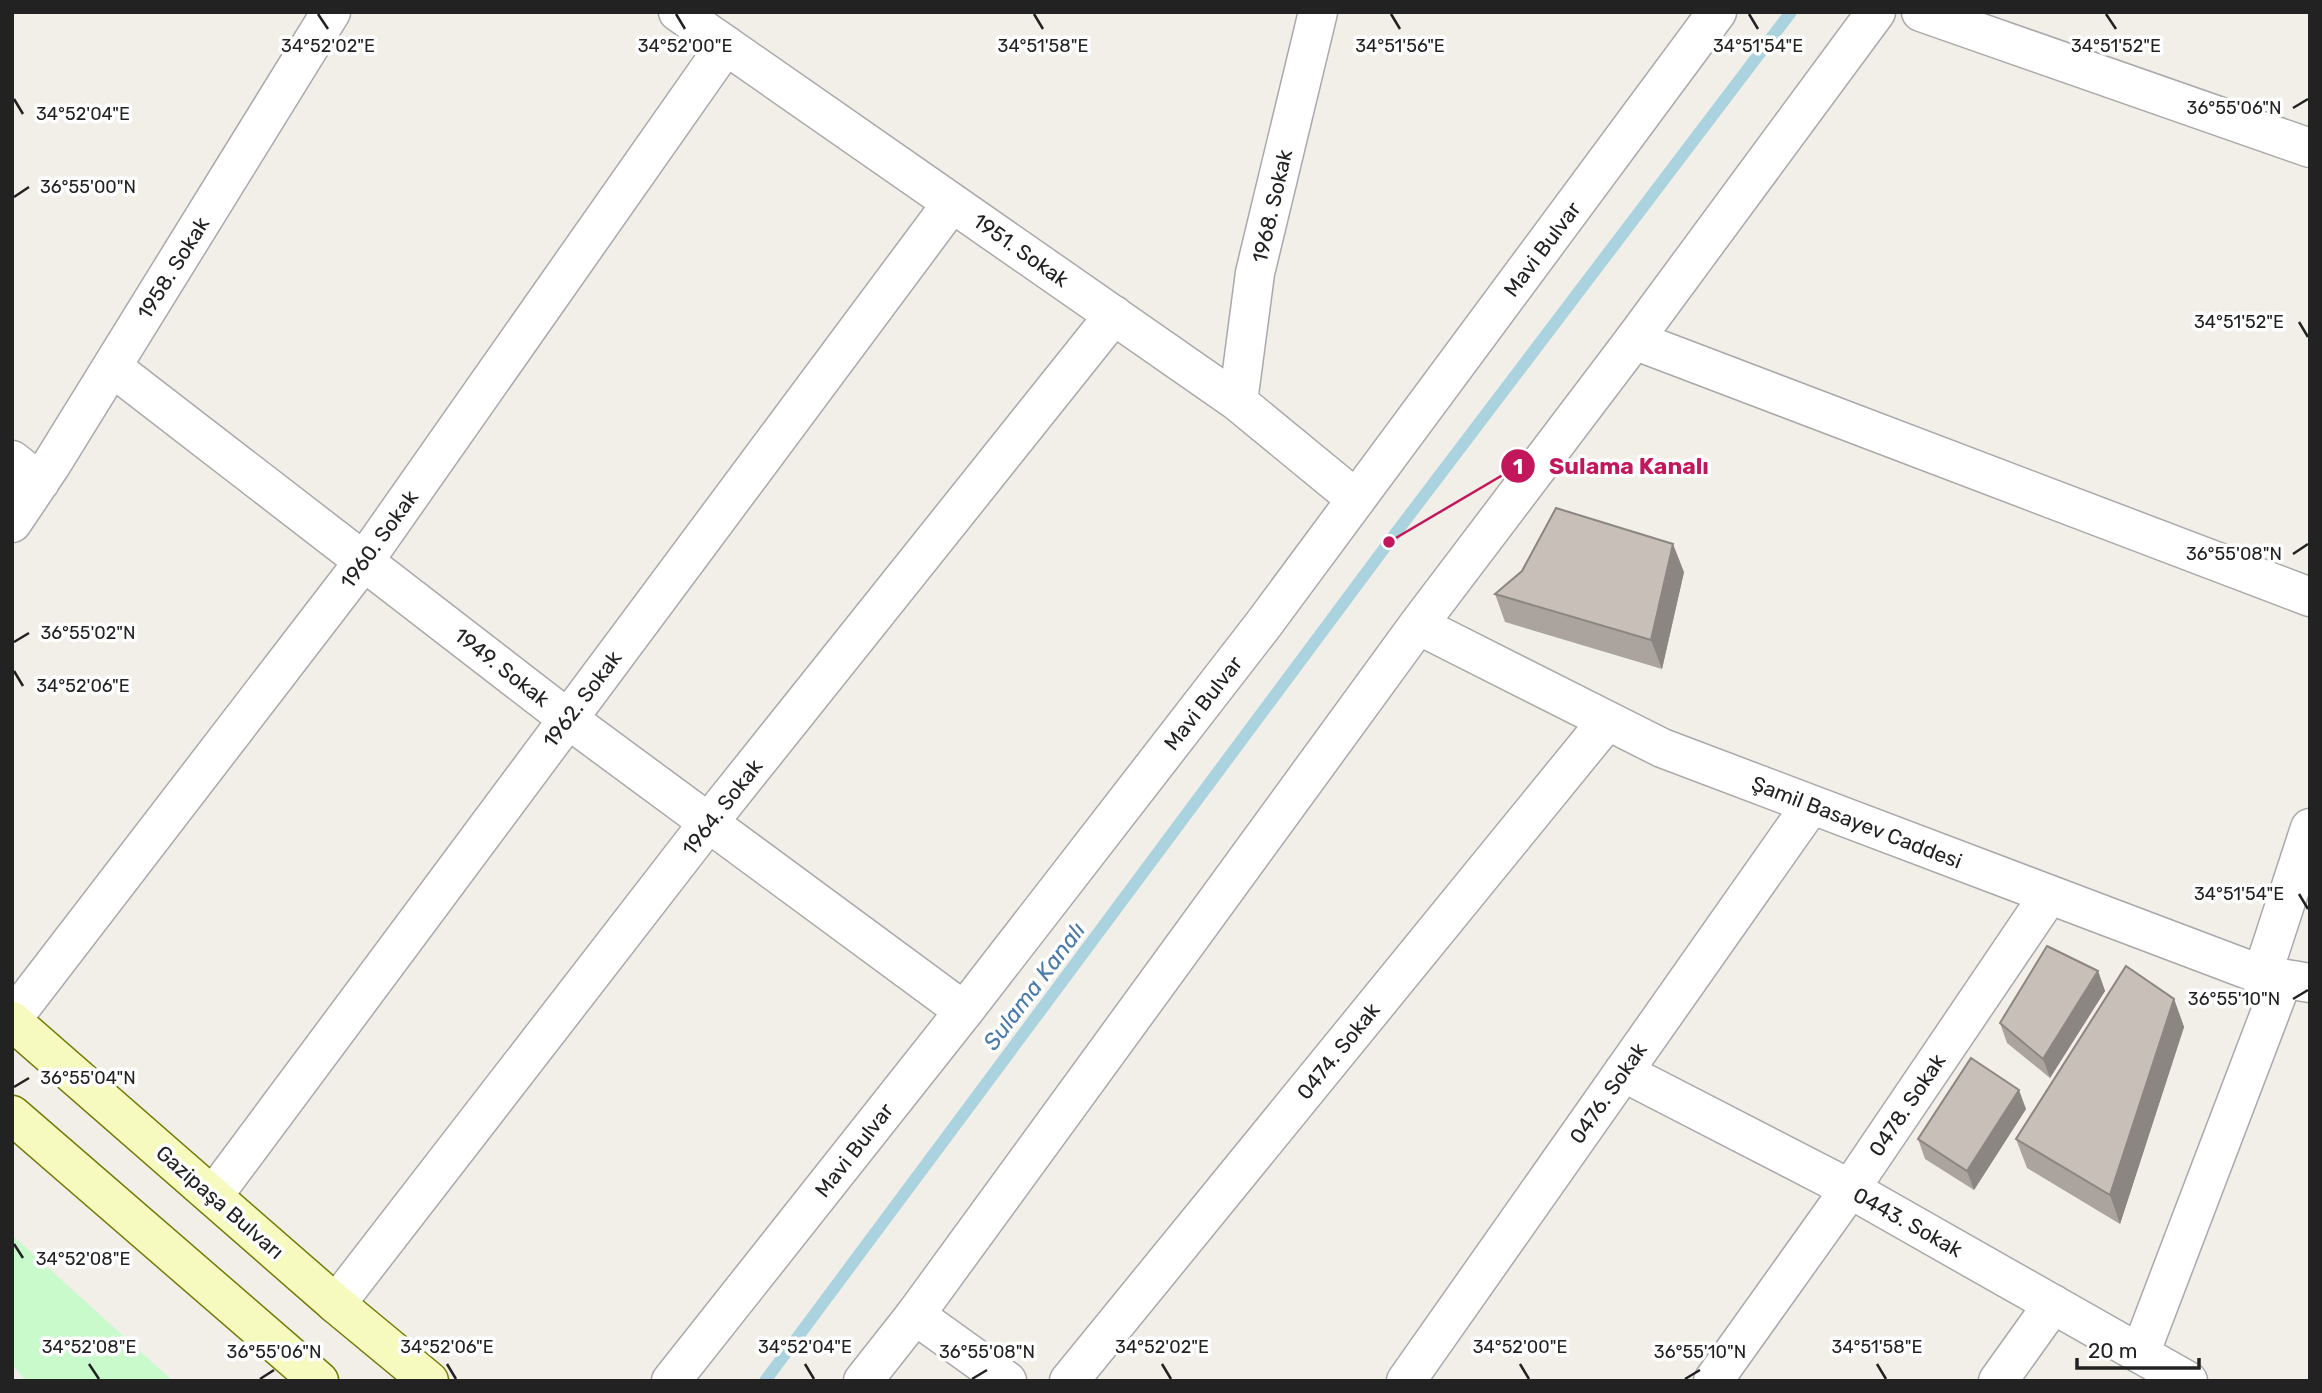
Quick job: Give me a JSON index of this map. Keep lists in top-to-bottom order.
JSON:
{
  "streets": {
    "main road": ["Gazipaşa Bulvarı"],
    "street": [
      "1968. Sokak",
      "Mavi Bulvar",
      "1951. Sokak",
      "1958. Sokak",
      "1960. Sokak",
      "1949. Sokak",
      "1962. Sokak",
      "1964. Sokak",
      "Şamil Basayev Caddesi",
      "0474. Sokak",
      "0476. Sokak",
      "0478. Sokak",
      "0443. Sokak"
    ]
  },
  "crossings": [
    ["1968. Sokak", "1951. Sokak"],
    ["Mavi Bulvar", "1951. Sokak"],
    ["Mavi Bulvar", "1949. Sokak"],
    ["1951. Sokak", "1960. Sokak"],
    ["1951. Sokak", "1962. Sokak"],
    ["1951. Sokak", "1964. Sokak"],
    ["1958. Sokak", "1949. Sokak"],
    ["1960. Sokak", "1949. Sokak"],
    ["1960. Sokak", "Gazipaşa Bulvarı"],
    ["1949. Sokak", "1962. Sokak"],
    ["1949. Sokak", "1964. Sokak"],
    ["1962. Sokak", "Gazipaşa Bulvarı"],
    ["1964. Sokak", "Gazipaşa Bulvarı"],
    ["Şamil Basayev Caddesi", "0474. Sokak"],
    ["Şamil Basayev Caddesi", "0476. Sokak"],
    ["Şamil Basayev Caddesi", "0478. Sokak"],
    ["0476. Sokak", "0443. Sokak"],
    ["0478. Sokak", "0443. Sokak"]
  ],
  "water": ["Sulama Kanalı"],
  "places": ["Sulama Kanalı"],
  "scale_bar": "20 m",
  "coordinates": [
    "34°52'02\"E",
    "34°52'00\"E",
    "34°51'58\"E",
    "34°51'56\"E",
    "34°51'54\"E",
    "34°51'52\"E",
    "36°55'06\"N",
    "34°52'04\"E",
    "36°55'00\"N",
    "36°55'08\"N",
    "36°55'02\"N",
    "34°52'06\"E",
    "36°55'10\"N",
    "36°55'04\"N",
    "34°52'08\"E"
  ]
}
